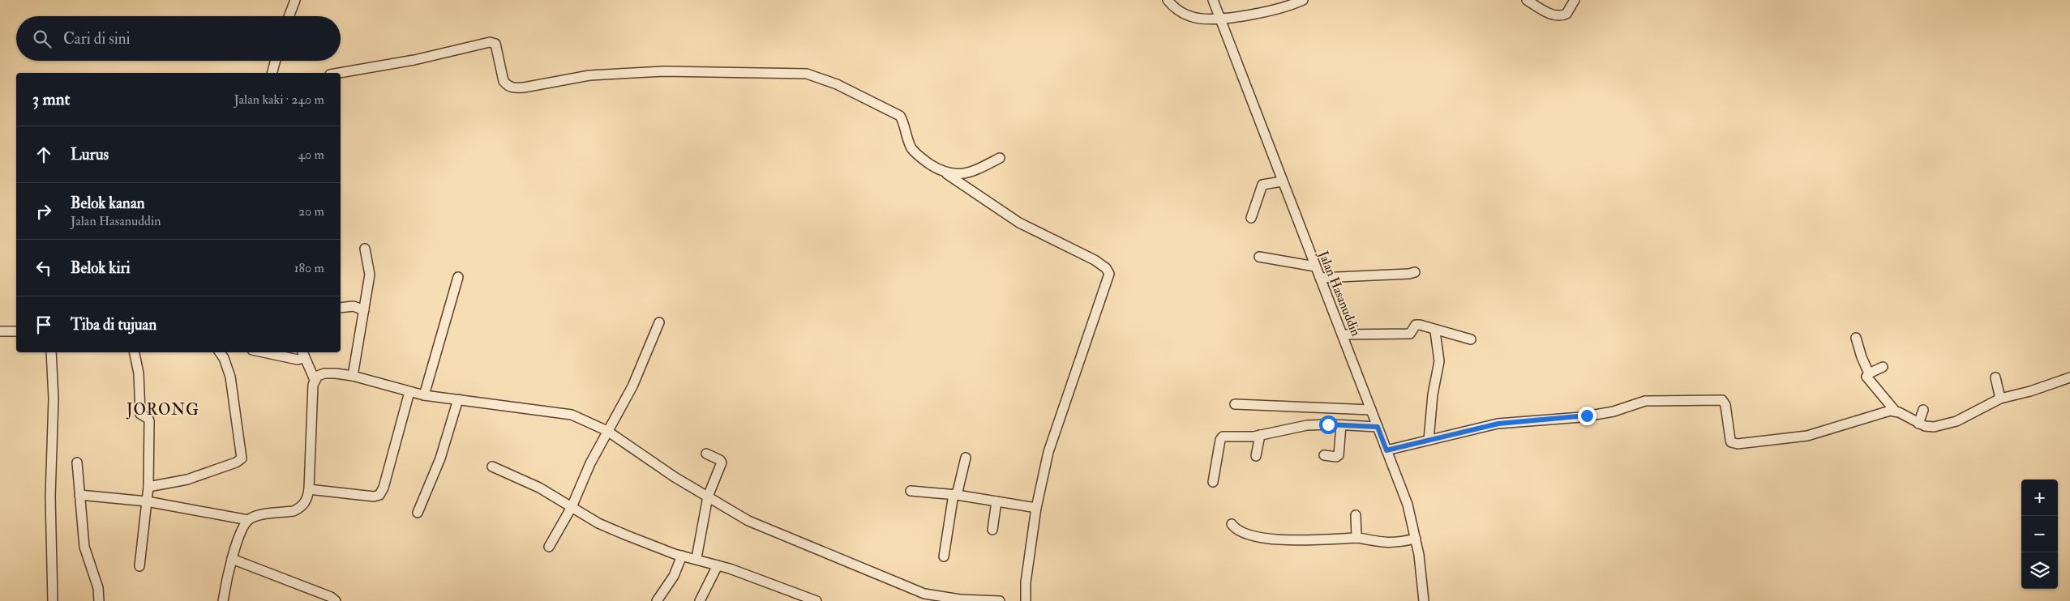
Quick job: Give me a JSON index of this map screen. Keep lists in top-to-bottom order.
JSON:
{
  "streets": {
    "street": ["Jalan Hasanuddin"]
  },
  "districts": ["JORONG"],
  "page": {
    "search": "Cari di sini",
    "heading": ["3 mnt", "Jalan kaki · 240 m"],
    "list": [
      ["Lurus", "40 m"],
      ["Belok kanan", "Jalan Hasanuddin", "20 m"],
      ["Belok kiri", "180 m"],
      "Tiba di tujuan"
    ],
    "map_buttons": ["+", "−"]
  }
}
